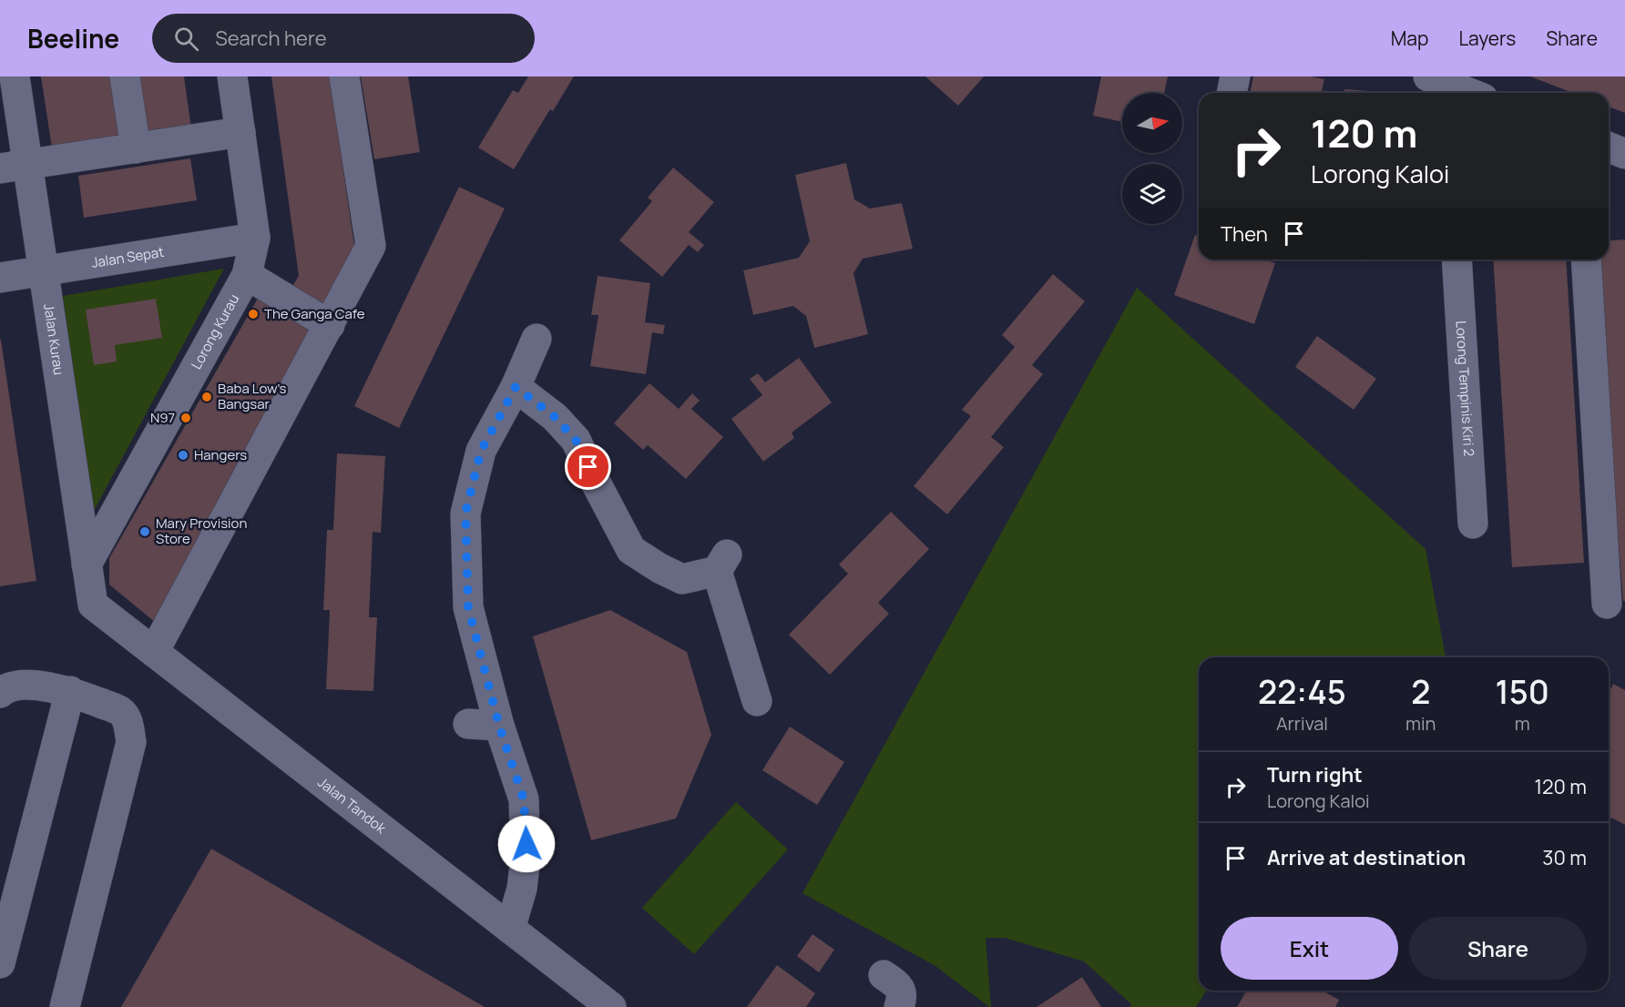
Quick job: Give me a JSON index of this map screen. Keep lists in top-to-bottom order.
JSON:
{
  "streets": {
    "street": [
      "Jalan Sepat",
      "Lorong Kurau",
      "Jalan Kurau",
      "Lorong Tempinis Kiri 2",
      "Jalan Tandok"
    ]
  },
  "crossings": [
    ["Jalan Sepat", "Lorong Kurau"],
    ["Jalan Sepat", "Jalan Kurau"],
    ["Lorong Kurau", "Jalan Kurau"],
    ["Jalan Kurau", "Jalan Tandok"]
  ],
  "places": [
    "The Ganga Cafe",
    "Baba Low's Bangsar",
    "N97",
    "Hangers",
    "Mary Provision Store"
  ],
  "north": "right",
  "page": {
    "header": "Beeline",
    "search": "Search here",
    "nav": ["Map", "Layers", "Share"],
    "turn": ["120 m", "Lorong Kaloi"],
    "then": "Then",
    "eta": [
      "22:45",
      "Arrival",
      "2",
      "min",
      "150",
      "m"
    ],
    "list": [
      {
        "name": "Turn right",
        "note": "Lorong Kaloi",
        "value": "120 m"
      },
      {
        "name": "Arrive at destination",
        "value": "30 m"
      }
    ],
    "buttons": ["Exit", "Share"]
  }
}
